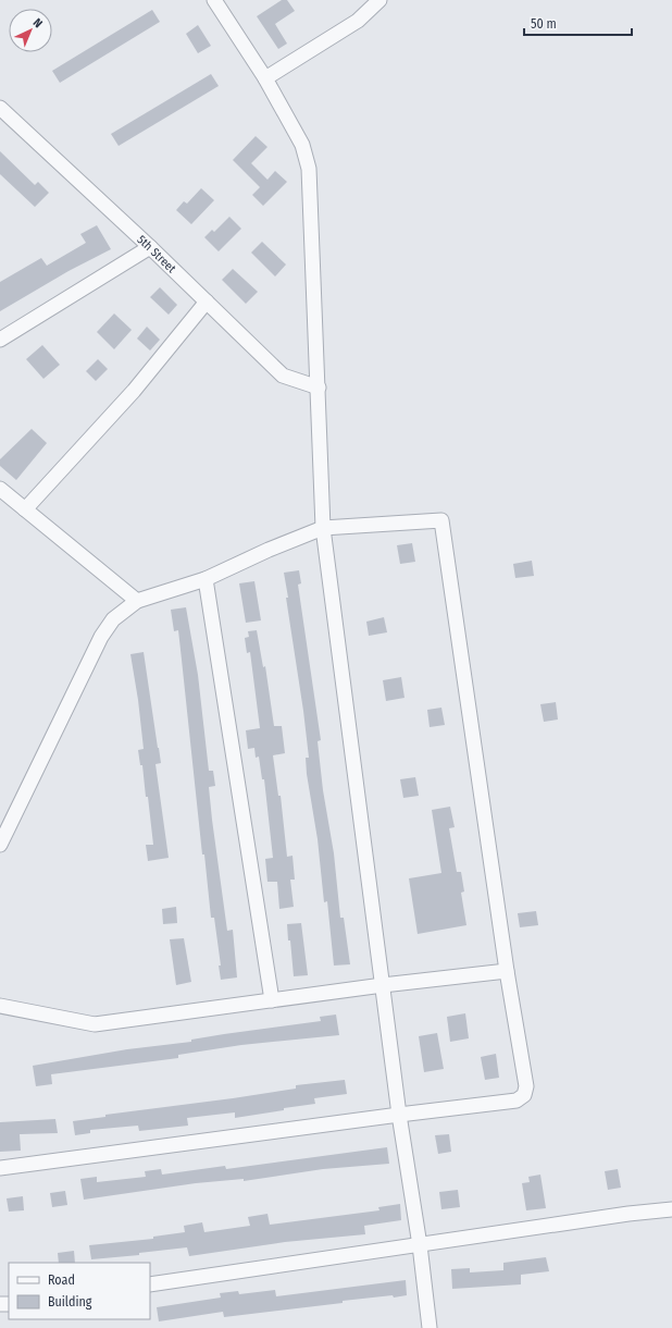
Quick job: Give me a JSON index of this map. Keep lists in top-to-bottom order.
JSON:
{
  "streets": {
    "street": ["5th Street"]
  },
  "legend": ["Road", "Building"],
  "scale_bar": "50 m",
  "north": "top right"
}
